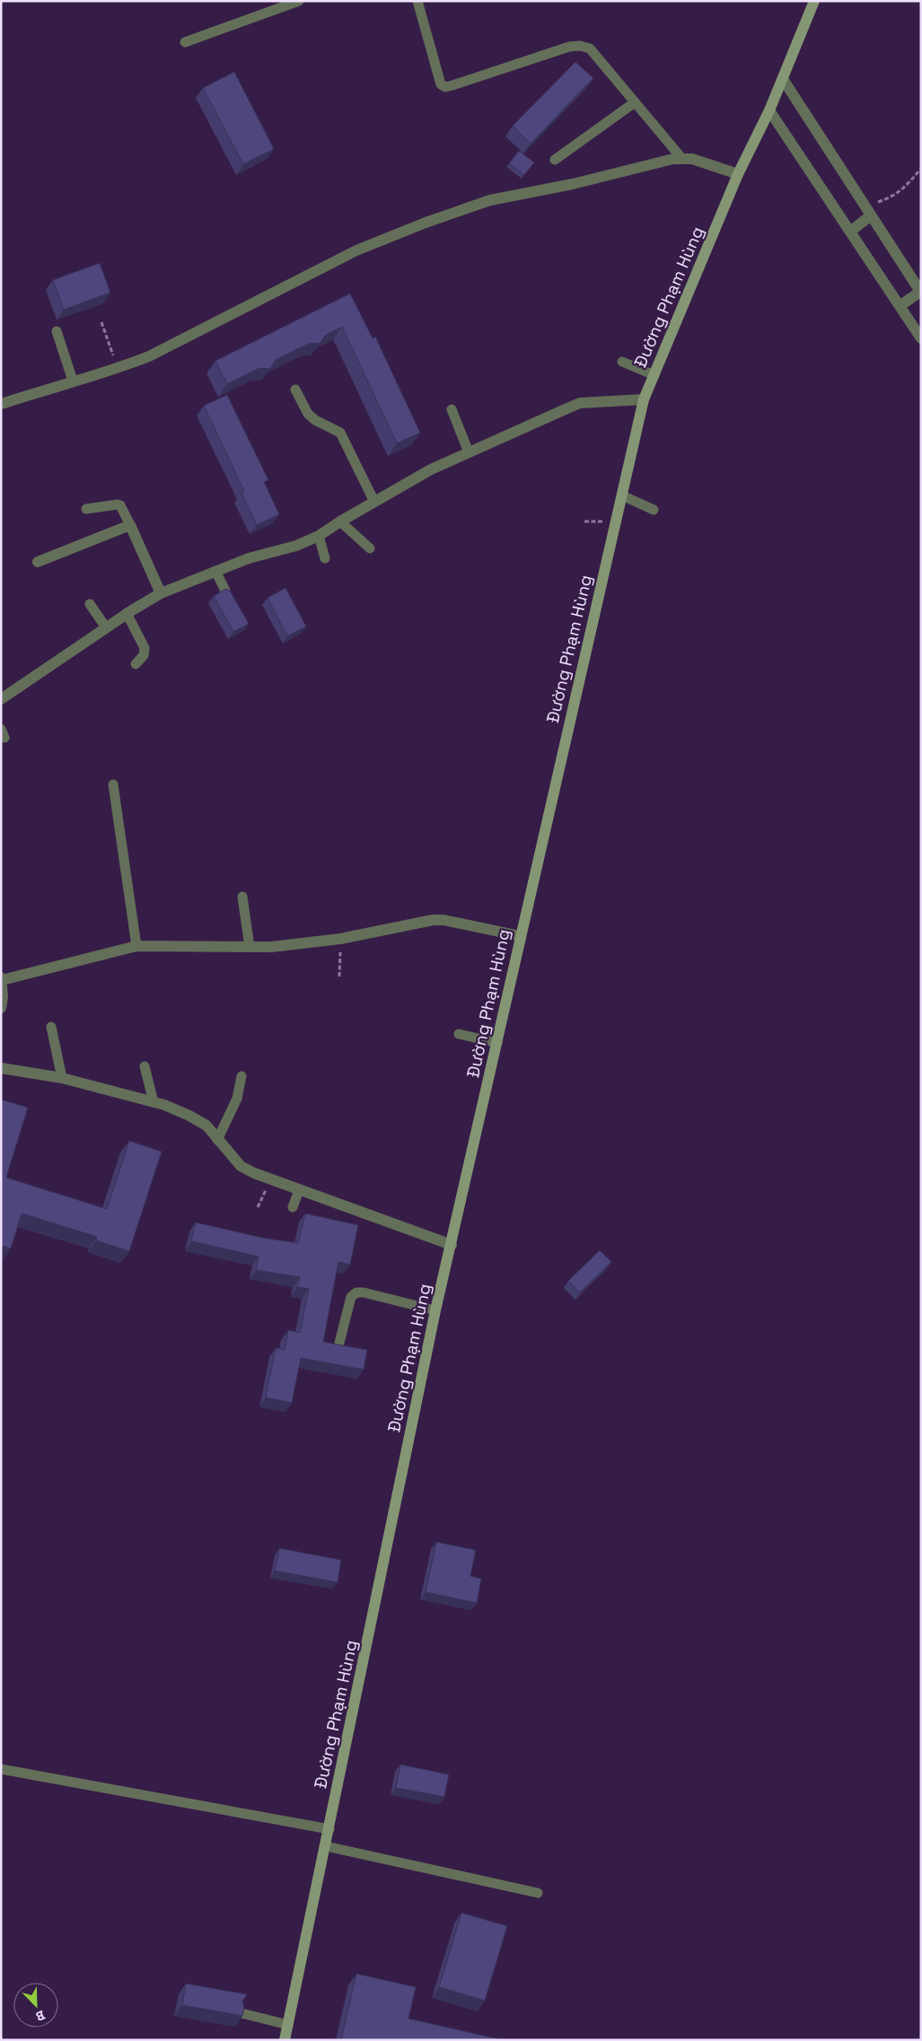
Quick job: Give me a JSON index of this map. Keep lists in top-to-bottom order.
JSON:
{
  "streets": {
    "main road": ["Đường Phạm Hùng"]
  },
  "north": "bottom right"
}
